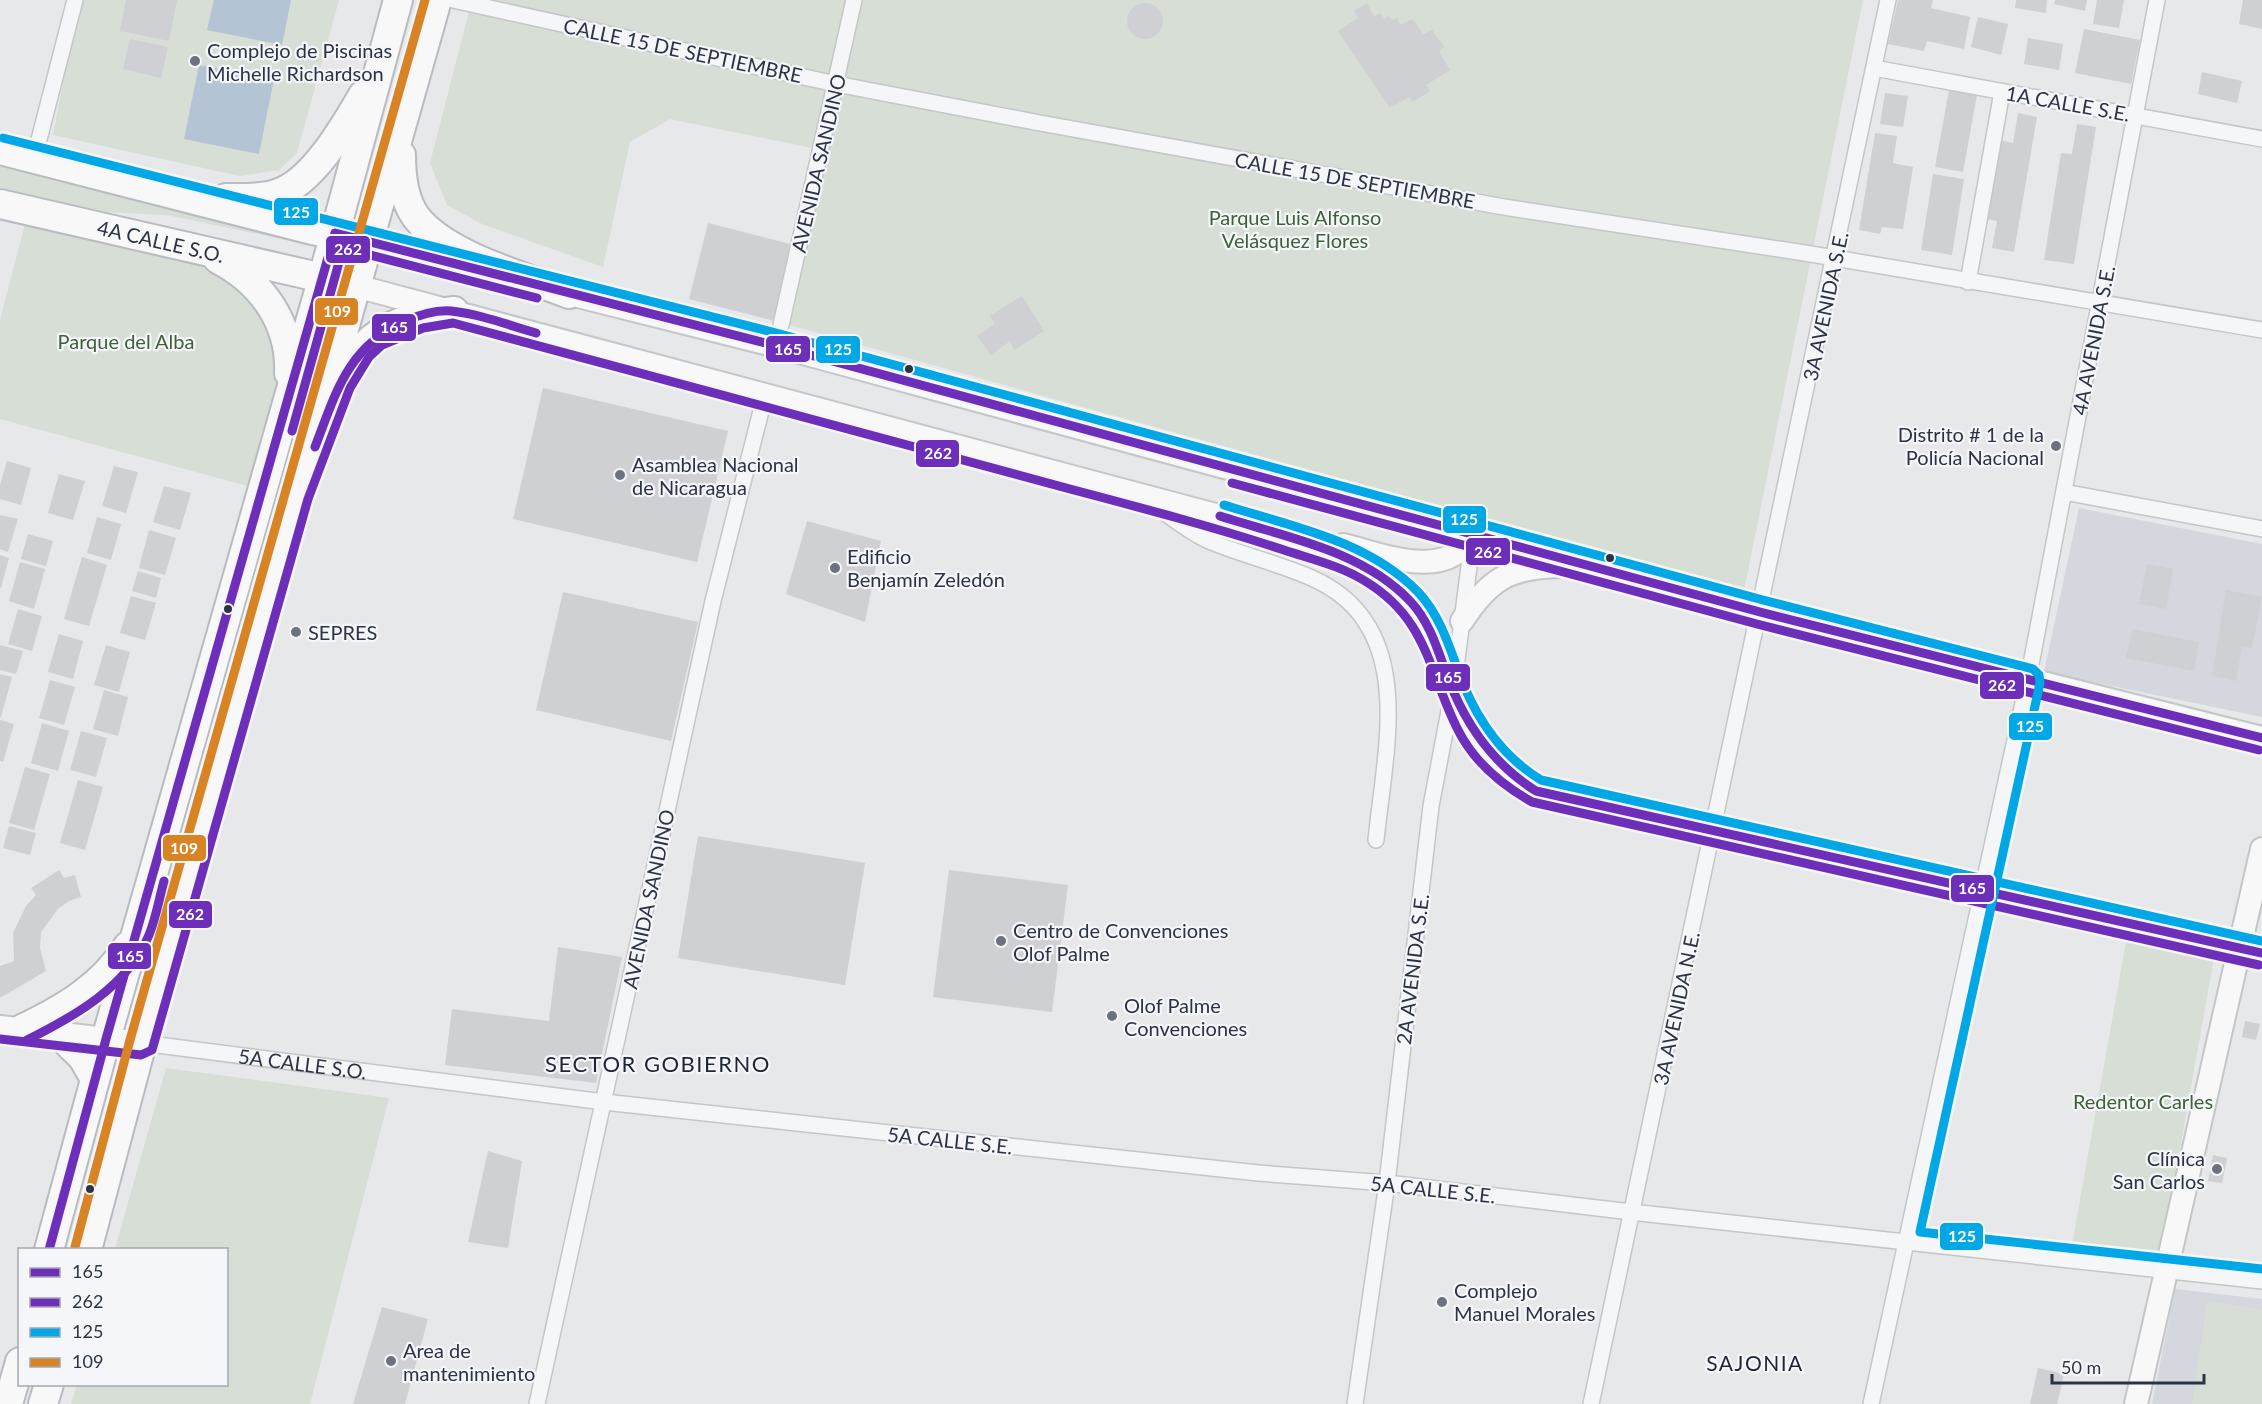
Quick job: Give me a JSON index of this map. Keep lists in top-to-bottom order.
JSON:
{
  "streets": {
    "highway": ["4A CALLE S.O."],
    "street": [
      "CALLE 15 DE SEPTIEMBRE",
      "1A CALLE S.E.",
      "AVENIDA SANDINO",
      "3A AVENIDA S.E.",
      "4A AVENIDA S.E.",
      "2A AVENIDA S.E.",
      "3A AVENIDA N.E.",
      "5A CALLE S.O.",
      "5A CALLE S.E."
    ]
  },
  "crossings": [
    ["CALLE 15 DE SEPTIEMBRE", "AVENIDA SANDINO"],
    ["CALLE 15 DE SEPTIEMBRE", "3A AVENIDA S.E."],
    ["CALLE 15 DE SEPTIEMBRE", "4A AVENIDA S.E."],
    ["1A CALLE S.E.", "3A AVENIDA S.E."],
    ["1A CALLE S.E.", "4A AVENIDA S.E."],
    ["AVENIDA SANDINO", "5A CALLE S.O."],
    ["AVENIDA SANDINO", "5A CALLE S.E."],
    ["3A AVENIDA S.E.", "3A AVENIDA N.E."],
    ["4A AVENIDA S.E.", "5A CALLE S.E."],
    ["2A AVENIDA S.E.", "5A CALLE S.E."],
    ["3A AVENIDA N.E.", "5A CALLE S.E."],
    ["5A CALLE S.O.", "5A CALLE S.E."]
  ],
  "districts": ["SECTOR GOBIERNO", "SAJONIA"],
  "parks": ["Parque Luis Alfonso Velásquez Flores", "Parque del Alba", "Redentor Carles"],
  "places": [
    "Complejo de Piscinas Michelle Richardson",
    "Distrito # 1 de la Policía Nacional",
    "Asamblea Nacional de Nicaragua",
    "Edificio Benjamín Zeledón",
    "SEPRES",
    "Centro de Convenciones Olof Palme",
    "Olof Palme Convenciones",
    "Clínica San Carlos",
    "Complejo Manuel Morales",
    "Area de mantenimiento"
  ],
  "lines": [
    "transit line 109",
    "transit line 125",
    "transit line 165",
    "transit line 262"
  ],
  "legend": [
    "165",
    "262",
    "125",
    "109"
  ],
  "scale_bar": "50 m"
}
